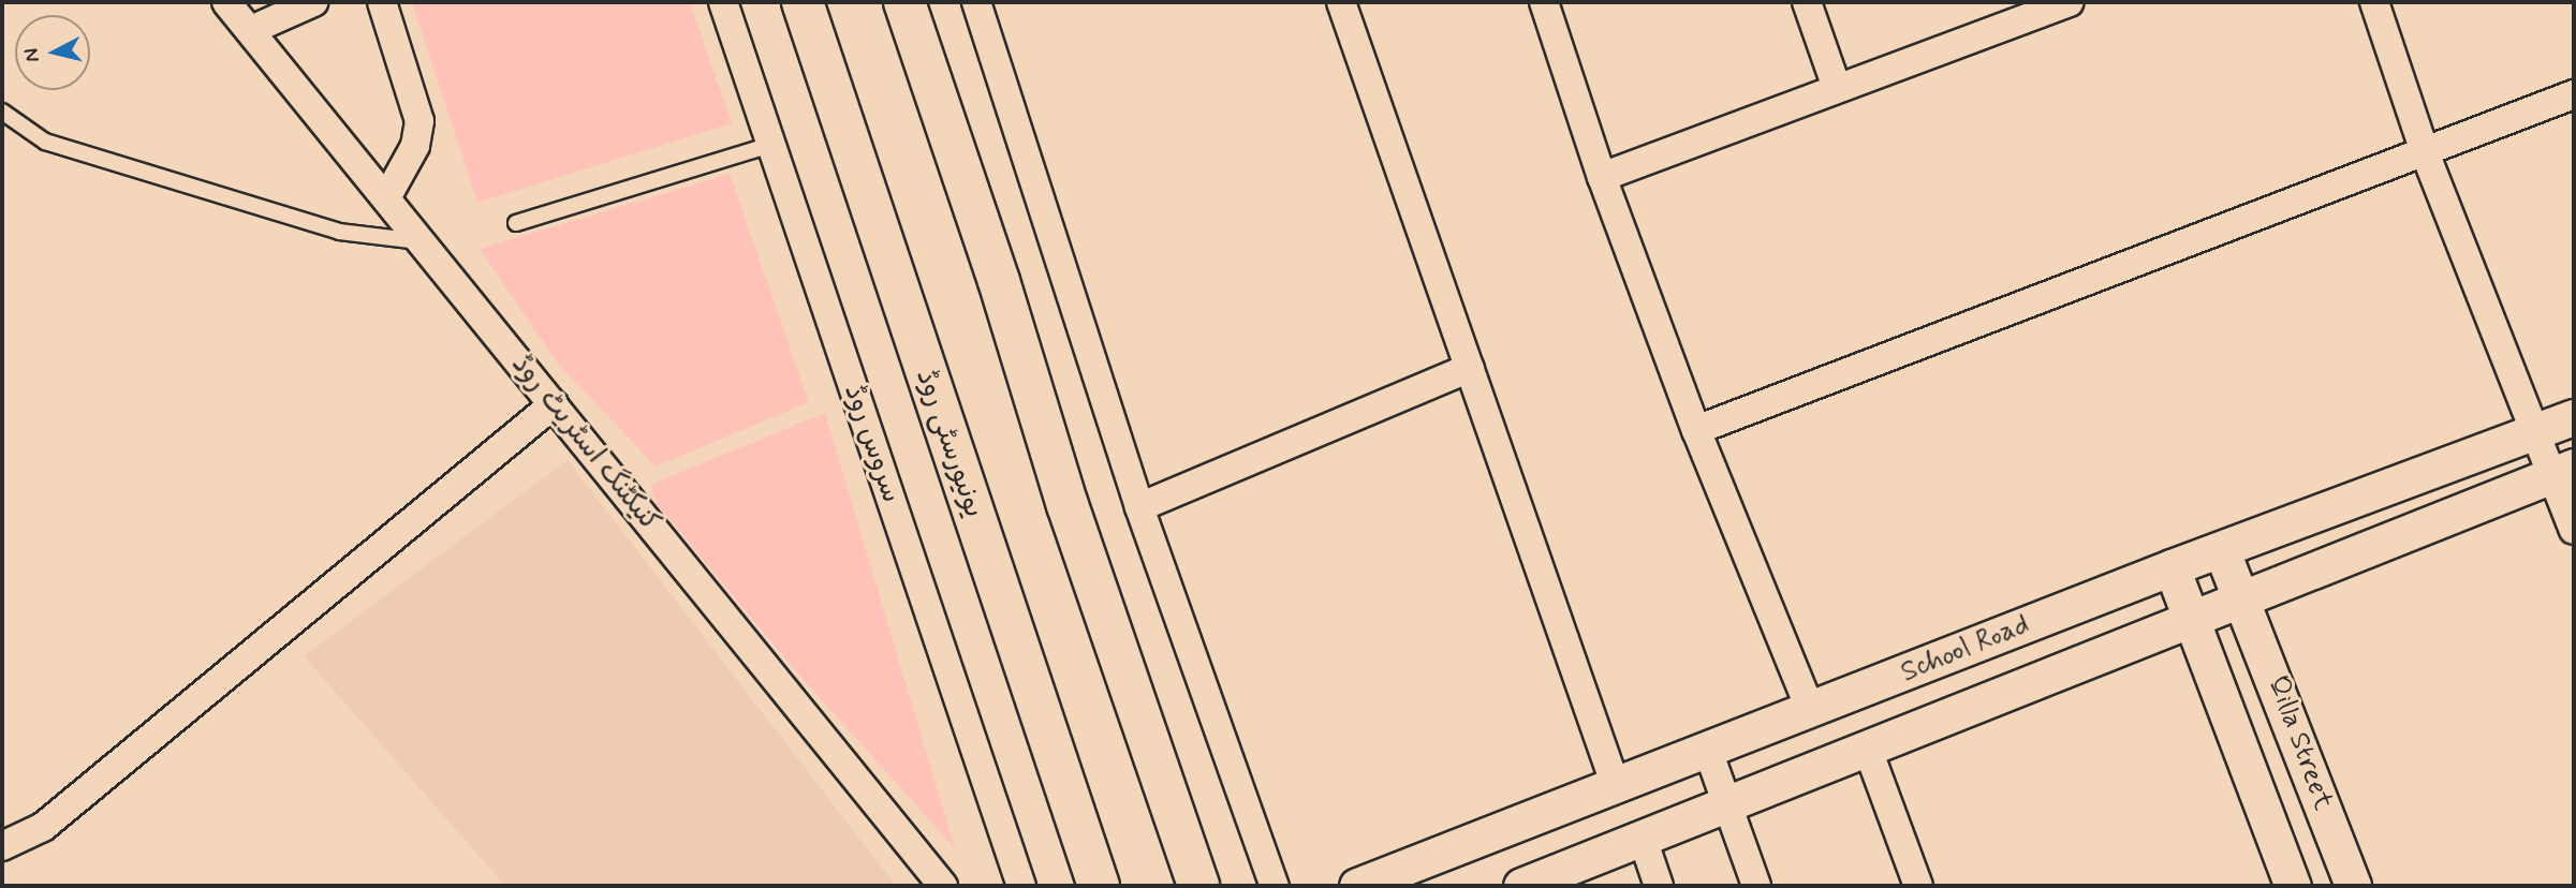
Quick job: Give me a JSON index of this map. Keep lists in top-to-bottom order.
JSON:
{
  "streets": {
    "main road": ["یونیورسٹی روڈ"],
    "street": [
      "کنیکٹنگ اسٹریٹ روڈ",
      "سروس روڈ",
      "School Road",
      "Qilla Street"
    ]
  },
  "crossings": [
    ["School Road", "Qilla Street"]
  ],
  "north": "left"
}
